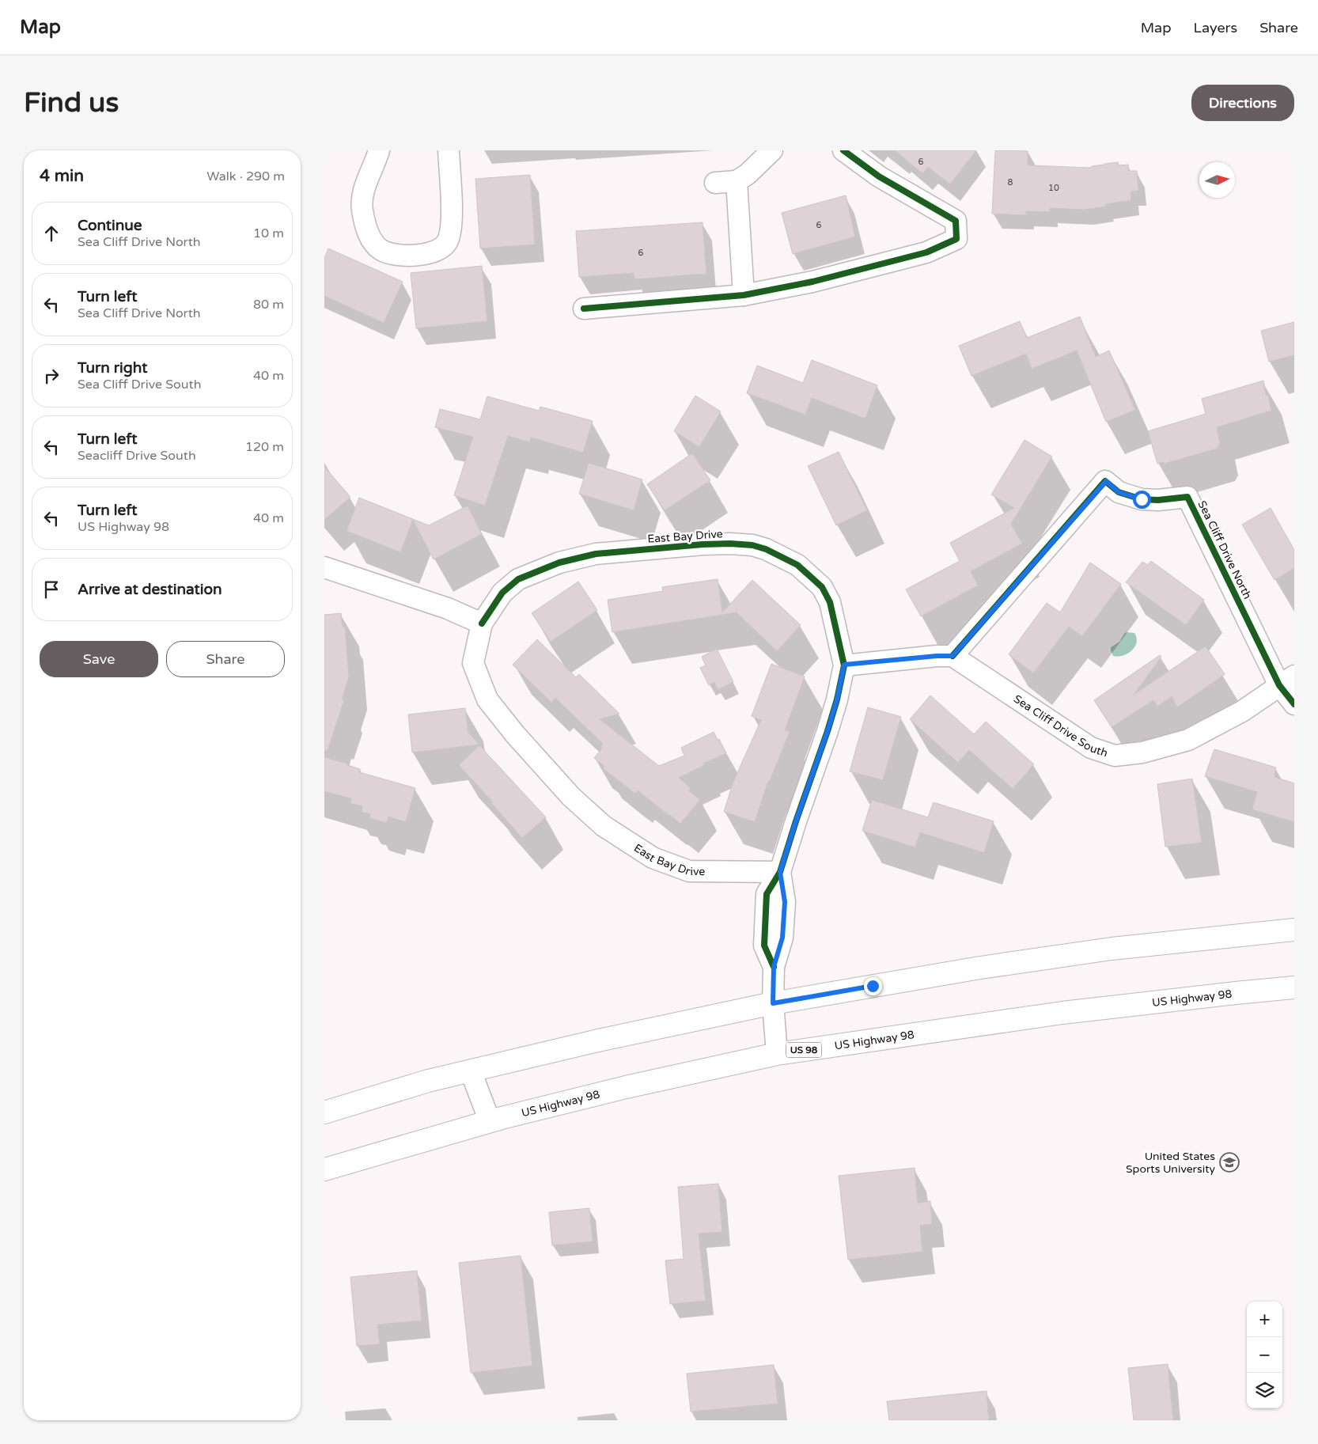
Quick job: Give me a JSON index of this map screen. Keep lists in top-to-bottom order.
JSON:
{
  "streets": {
    "main road": ["US Highway 98", "US 98"],
    "street": ["East Bay Drive", "Sea Cliff Drive North", "Sea Cliff Drive South"]
  },
  "crossings": [
    ["Sea Cliff Drive North", "Sea Cliff Drive South"]
  ],
  "places": {
    "school or university": ["United States Sports University"]
  },
  "house_numbers": [
    "6",
    "8",
    "10",
    "6",
    "6"
  ],
  "north": "right",
  "page": {
    "header": "Map",
    "nav": ["Map", "Layers", "Share"],
    "buttons": [
      "Directions",
      ["Save", "Share"]
    ],
    "title": "Find us",
    "heading": ["4 min", "Walk · 290 m"],
    "list": [
      ["Continue", "Sea Cliff Drive North", "10 m"],
      ["Turn left", "Sea Cliff Drive North", "80 m"],
      ["Turn right", "Sea Cliff Drive South", "40 m"],
      ["Turn left", "Seacliff Drive South", "120 m"],
      ["Turn left", "US Highway 98", "40 m"],
      "Arrive at destination"
    ],
    "map_buttons": ["+", "−"]
  }
}
